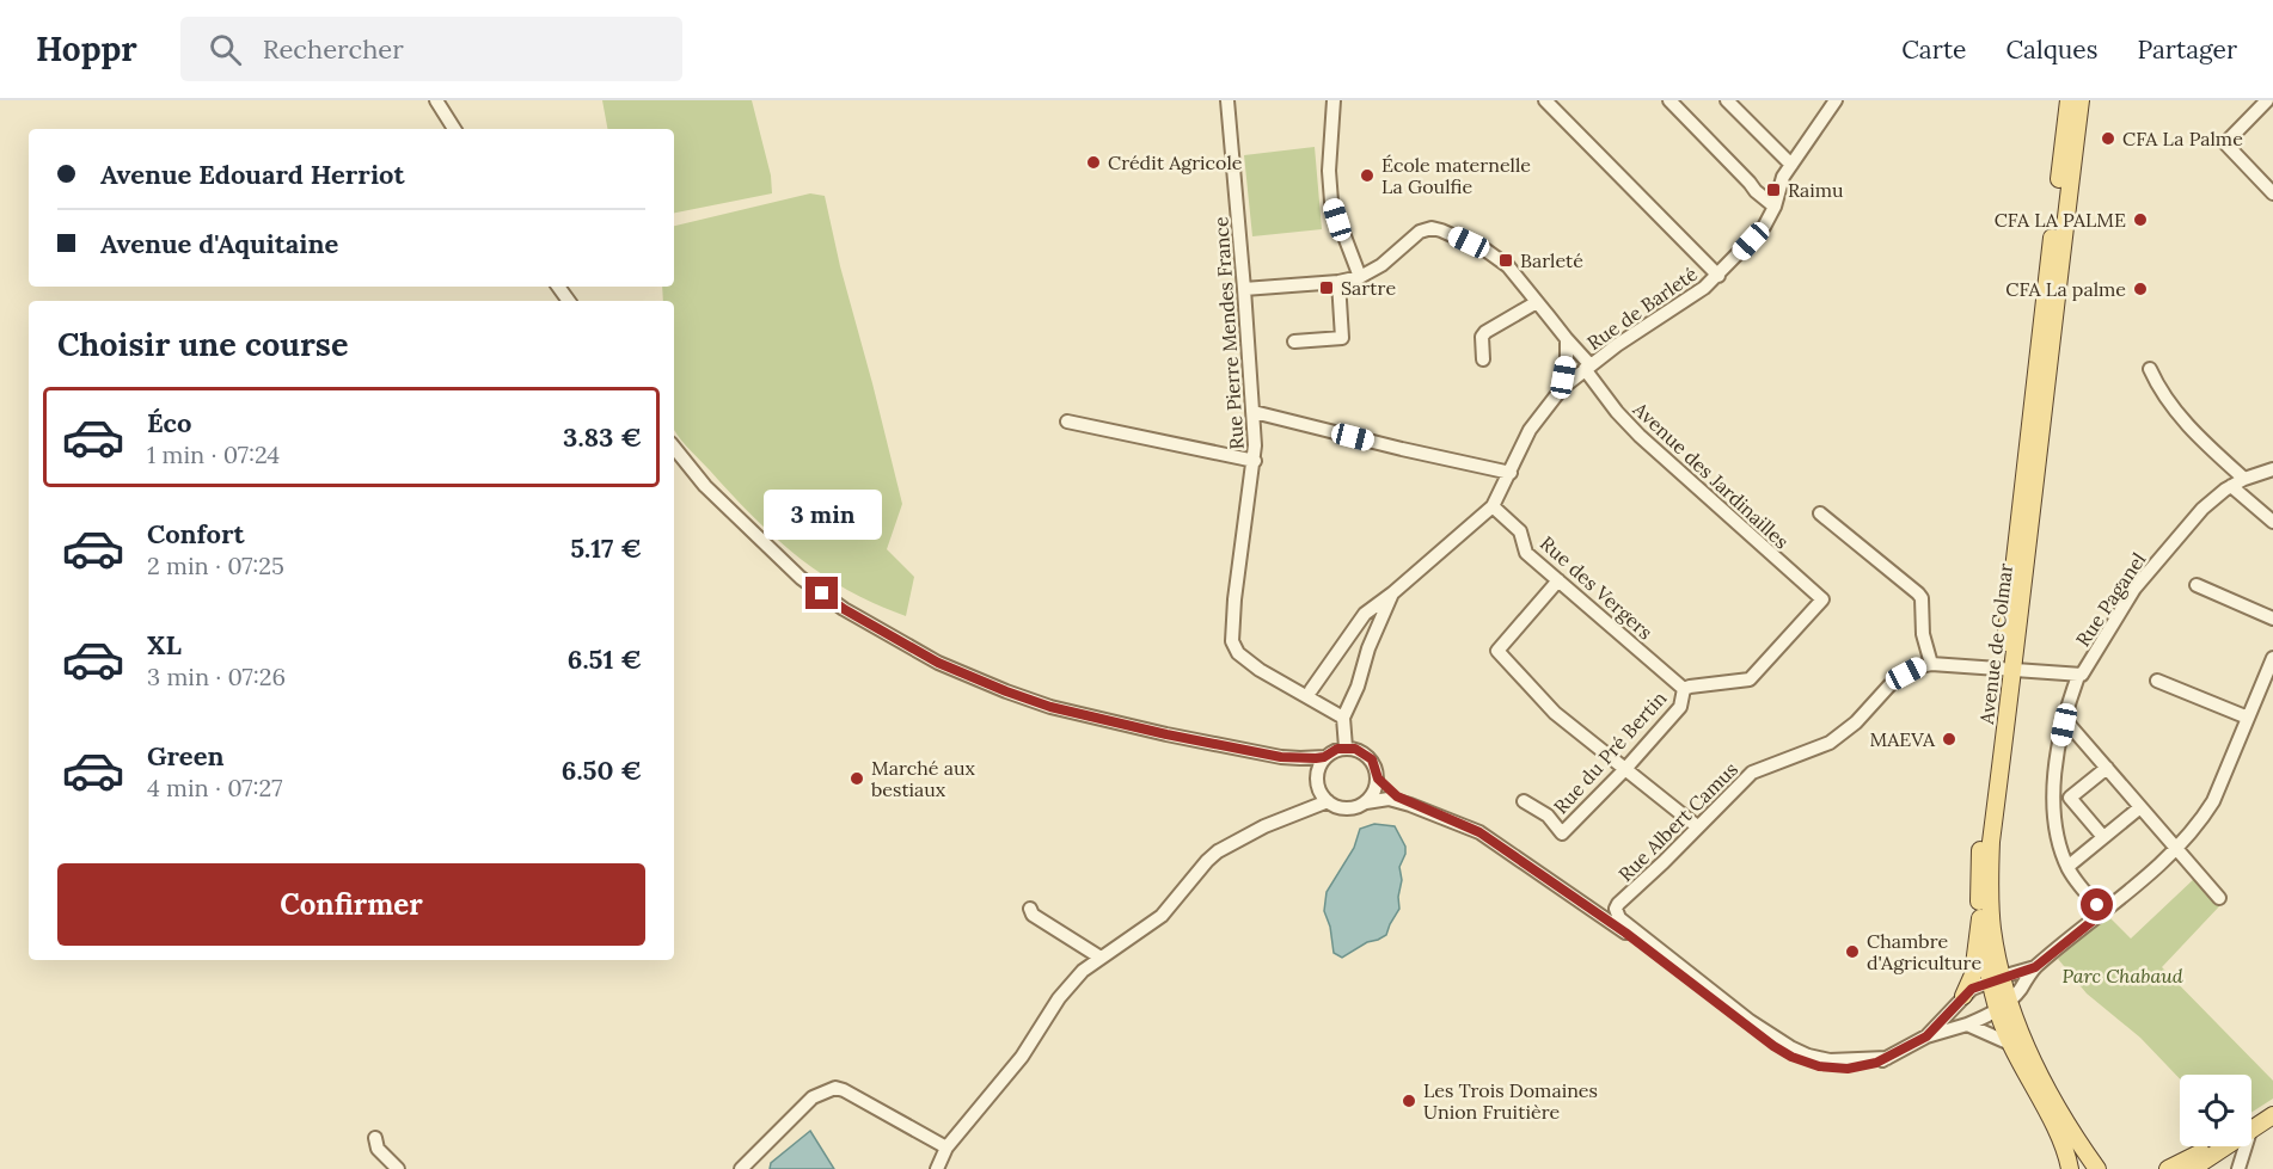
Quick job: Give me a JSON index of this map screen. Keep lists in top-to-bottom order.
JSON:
{
  "streets": {
    "main road": ["Avenue de Colmar"],
    "street": [
      "Rue de Barleté",
      "Rue Pierre Mendes France",
      "Avenue des Jardinailles",
      "Rue des Vergers",
      "Rue Paganel",
      "Rue du Pré Bertin",
      "Rue Albert Camus"
    ]
  },
  "crossings": [
    ["Rue de Barleté", "Rue Pierre Mendes France"],
    ["Rue de Barleté", "Avenue des Jardinailles"],
    ["Rue de Barleté", "Rue des Vergers"],
    ["Avenue des Jardinailles", "Rue du Pré Bertin"],
    ["Rue des Vergers", "Rue du Pré Bertin"],
    ["Rue Paganel", "Avenue de Colmar"],
    ["Rue Paganel", "Rue Albert Camus"],
    ["Avenue de Colmar", "Rue Albert Camus"]
  ],
  "parks": ["Parc Chabaud"],
  "places": {
    "other": [
      "CFA La Palme",
      "Crédit Agricole",
      "École maternelle La Goulfie",
      "CFA LA PALME",
      "CFA La palme",
      "MAEVA",
      "Marché aux bestiaux",
      "Chambre d'Agriculture",
      "Les Trois Domaines Union Fruitière"
    ],
    "transit": ["Raimu", "Barleté", "Sartre"]
  },
  "page": {
    "header": "Hoppr",
    "search": "Rechercher",
    "nav": ["Carte", "Calques", "Partager"],
    "banner": ["Avenue Edouard Herriot", "Avenue d'Aquitaine"],
    "heading": "Choisir une course",
    "list": [
      {
        "name": "Éco",
        "note": "1 min · 07:24",
        "value": "3.83 €"
      },
      {
        "name": "Confort",
        "note": "2 min · 07:25",
        "value": "5.17 €"
      },
      {
        "name": "XL",
        "note": "3 min · 07:26",
        "value": "6.51 €"
      },
      {
        "name": "Green",
        "note": "4 min · 07:27",
        "value": "6.50 €"
      }
    ],
    "bubble": "3 min",
    "buttons": "Confirmer"
  }
}
